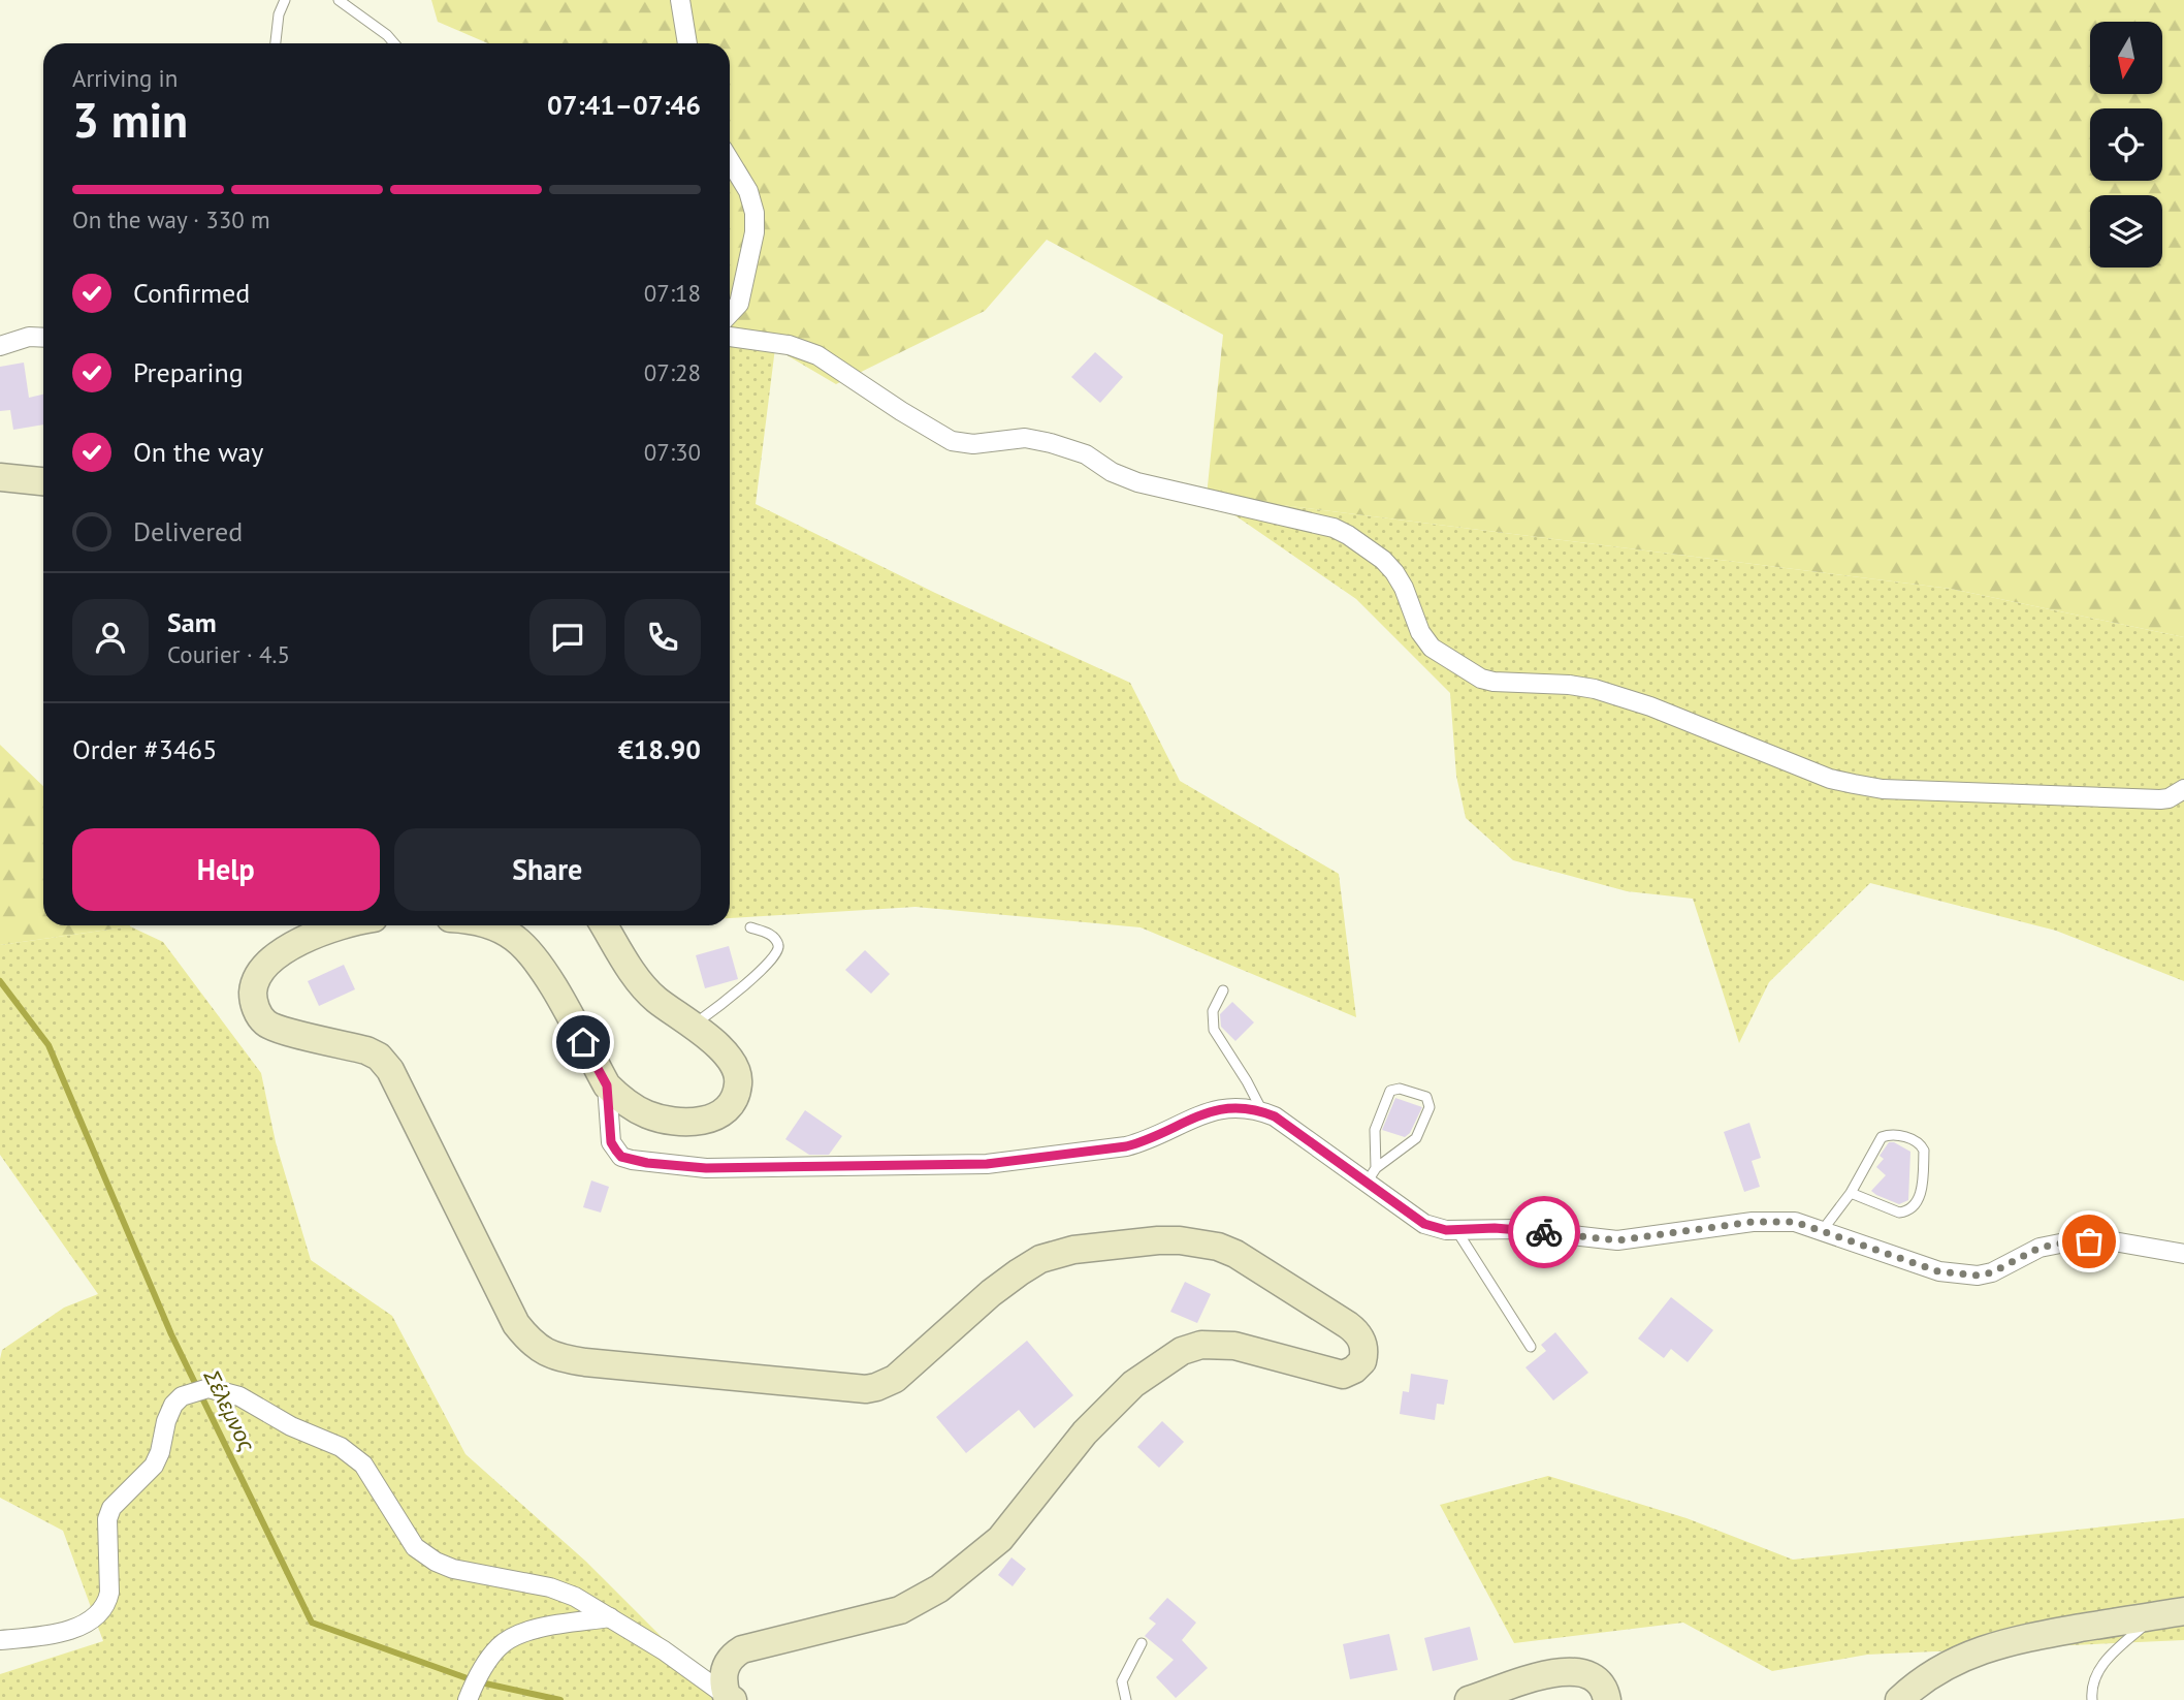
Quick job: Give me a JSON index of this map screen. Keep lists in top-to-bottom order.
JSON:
{
  "water": ["Σέλεμνος"],
  "north": "bottom",
  "page": {
    "heading": ["3 min", "Arriving in", "07:41–07:46"],
    "panel": [
      "Sam",
      "Courier · 4.5",
      "Order #3465",
      "€18.90"
    ],
    "bar": "On the way · 330 m",
    "list": [
      ["Confirmed", "07:18"],
      ["Preparing", "07:28"],
      ["On the way", "07:30"],
      "Delivered"
    ],
    "buttons": ["Help", "Share"]
  }
}
